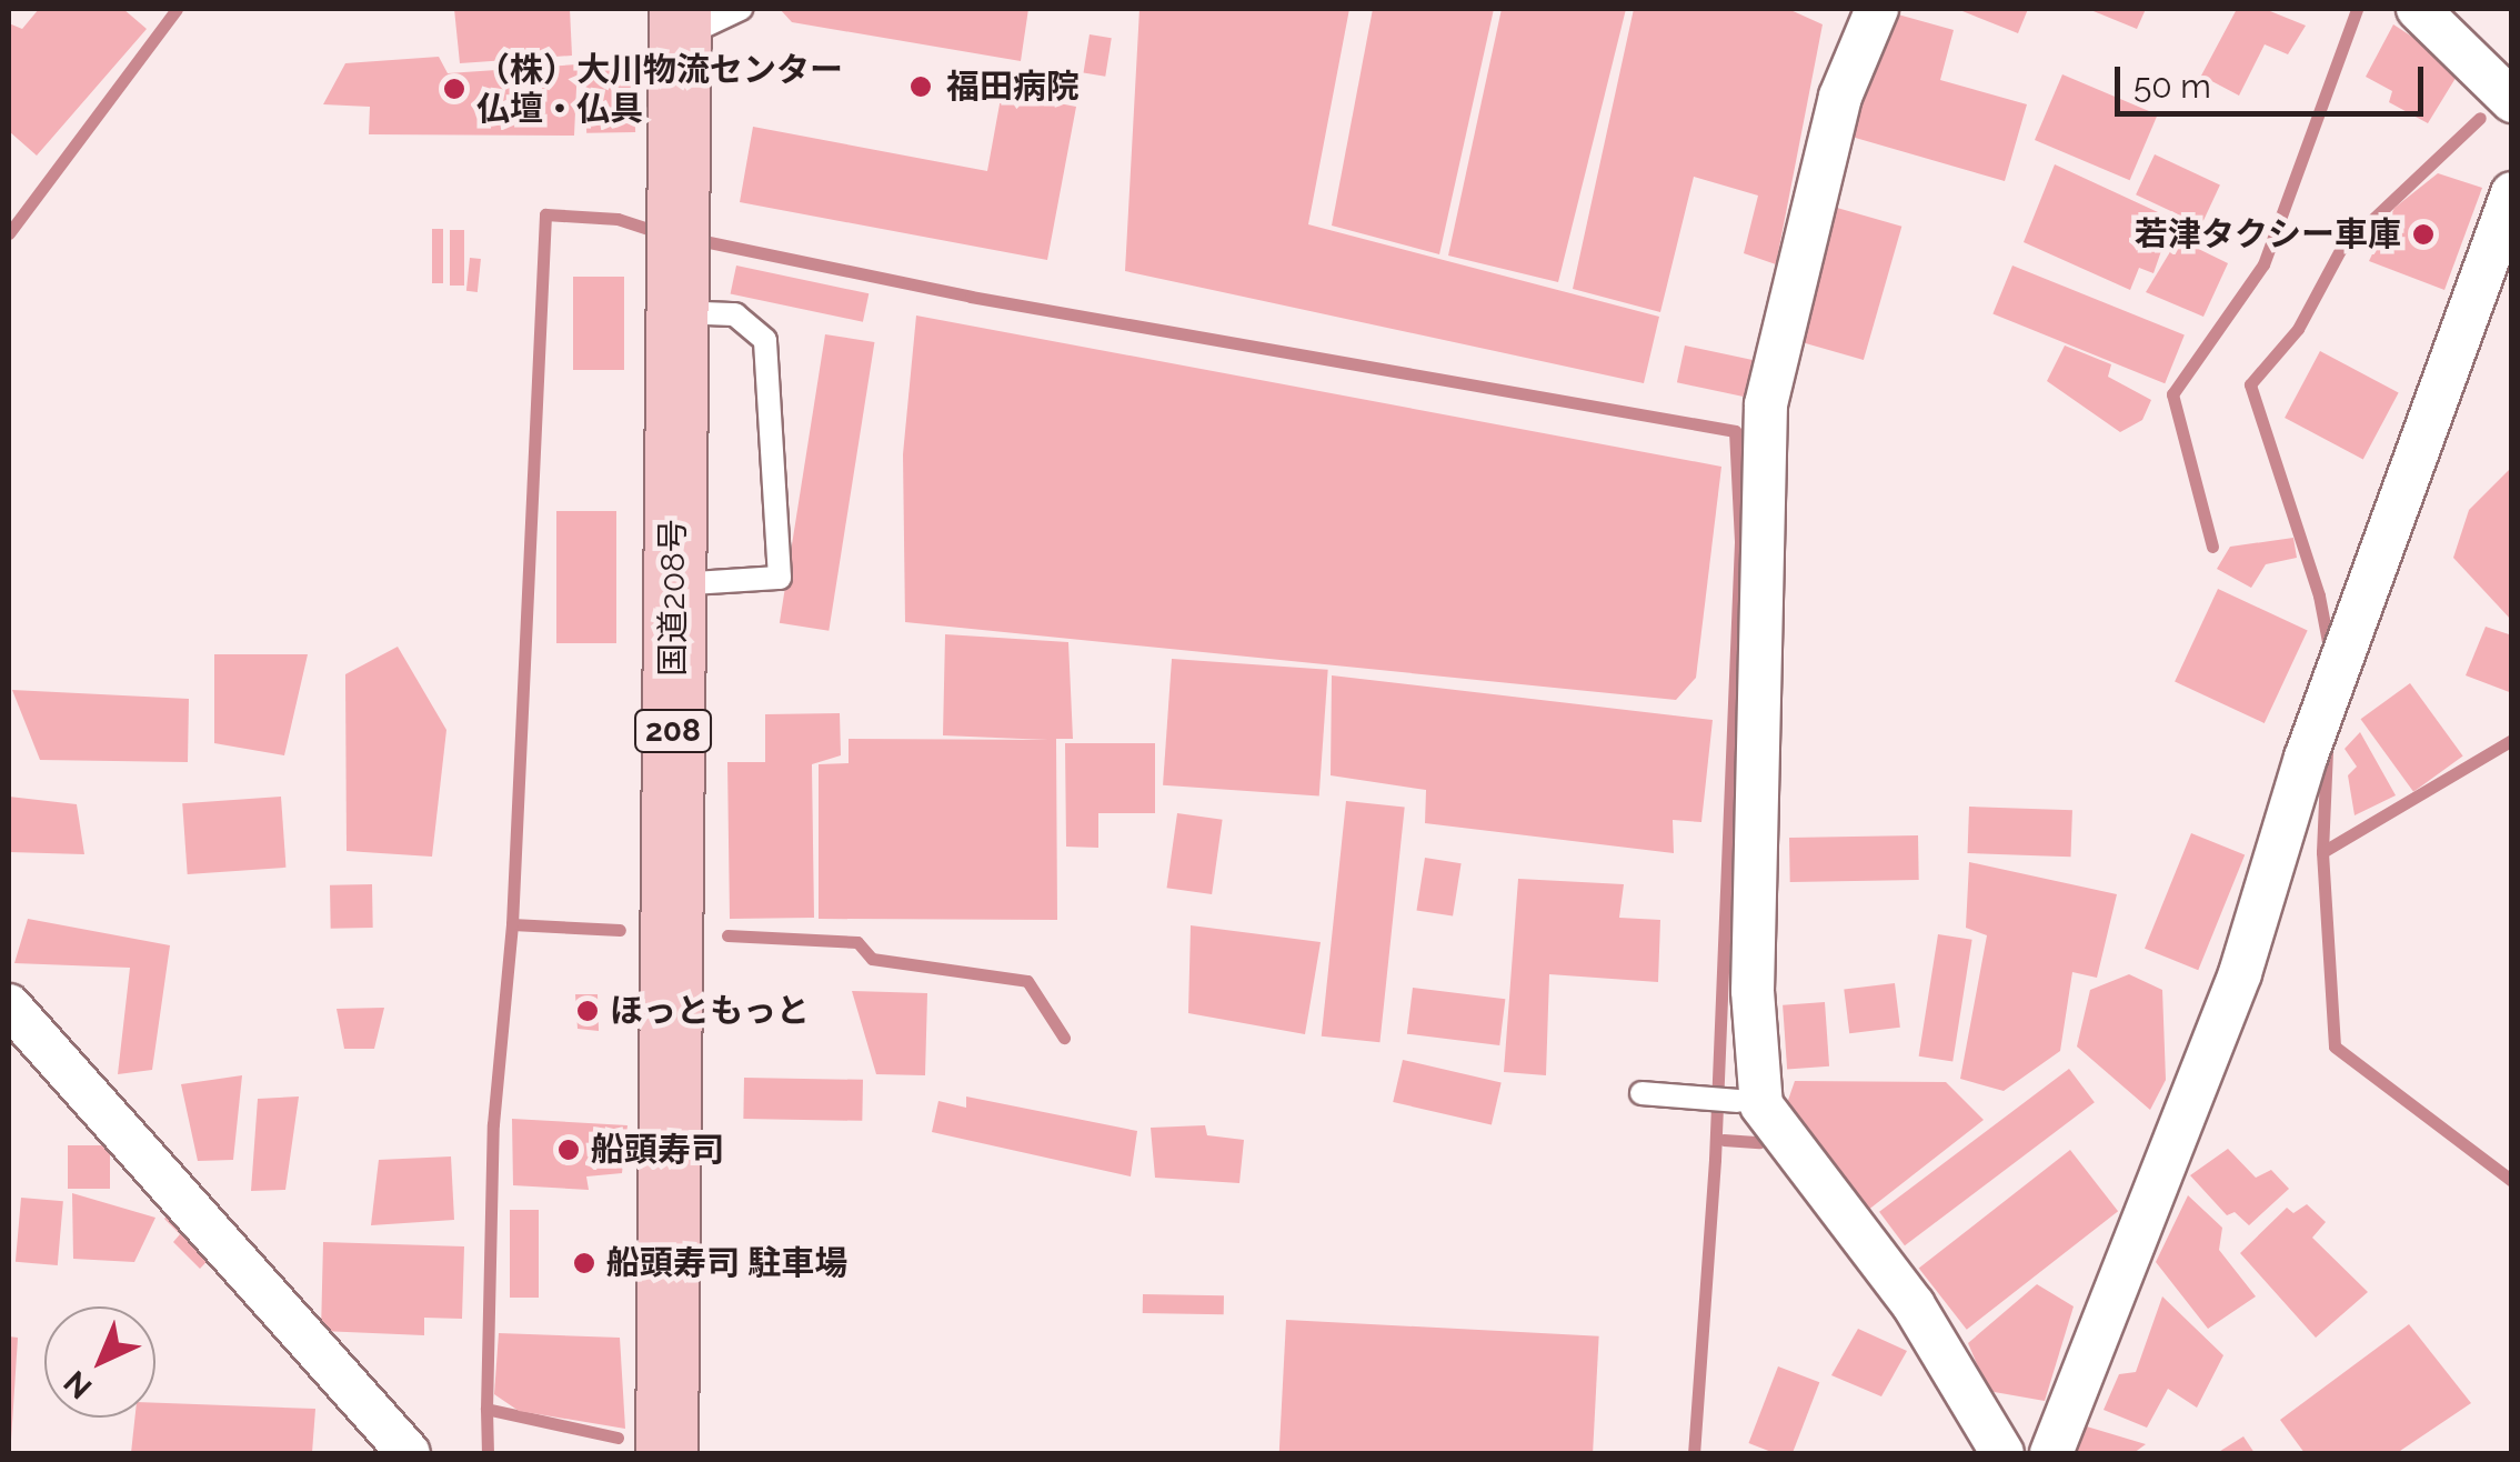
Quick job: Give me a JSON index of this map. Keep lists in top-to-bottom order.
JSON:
{
  "streets": {
    "highway": ["国道208号", "208"]
  },
  "places": [
    "福田病院",
    "（株）大川物流センター 仏壇・仏具",
    "若津タクシー車庫",
    "ほっともっと",
    "船頭寿司",
    "船頭寿司 駐車場"
  ],
  "scale_bar": "50 m",
  "north": "bottom left"
}
